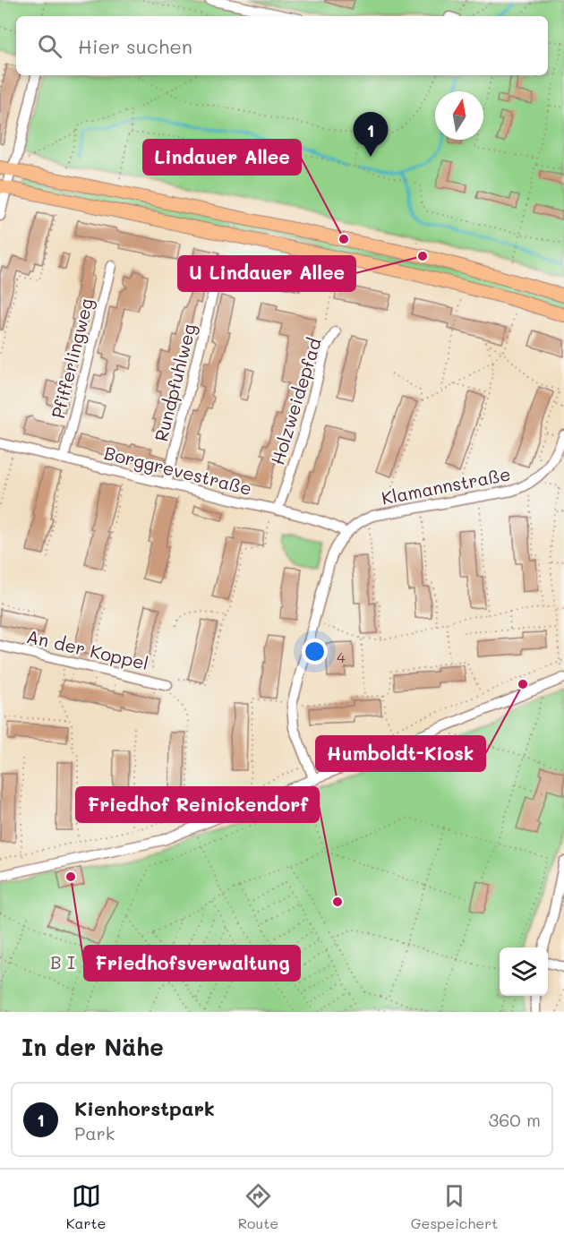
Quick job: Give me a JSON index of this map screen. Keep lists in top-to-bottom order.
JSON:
{
  "streets": {
    "street": [
      "Pfifferlingweg",
      "Rundpfuhlweg",
      "Holzweidepfad",
      "Borggrevestraße",
      "Klamannstraße",
      "An der Koppel"
    ]
  },
  "crossings": [
    ["Pfifferlingweg", "Borggrevestraße"],
    ["Rundpfuhlweg", "Borggrevestraße"],
    ["Holzweidepfad", "Borggrevestraße"],
    ["Borggrevestraße", "Klamannstraße"]
  ],
  "parks": ["B I"],
  "places": [
    "Lindauer Allee",
    "U Lindauer Allee",
    "Humboldt-Kiosk",
    "Friedhofsverwaltung",
    "Friedhof Reinickendorf"
  ],
  "house_numbers": ["4"],
  "north": "top",
  "page": {
    "search": "Hier suchen",
    "pins": "1",
    "heading": "In der Nähe",
    "list": [
      {
        "mark": "1",
        "name": "Kienhorstpark",
        "note": "Park",
        "value": "360 m"
      }
    ],
    "nav": ["Karte", "Route", "Gespeichert"]
  }
}
